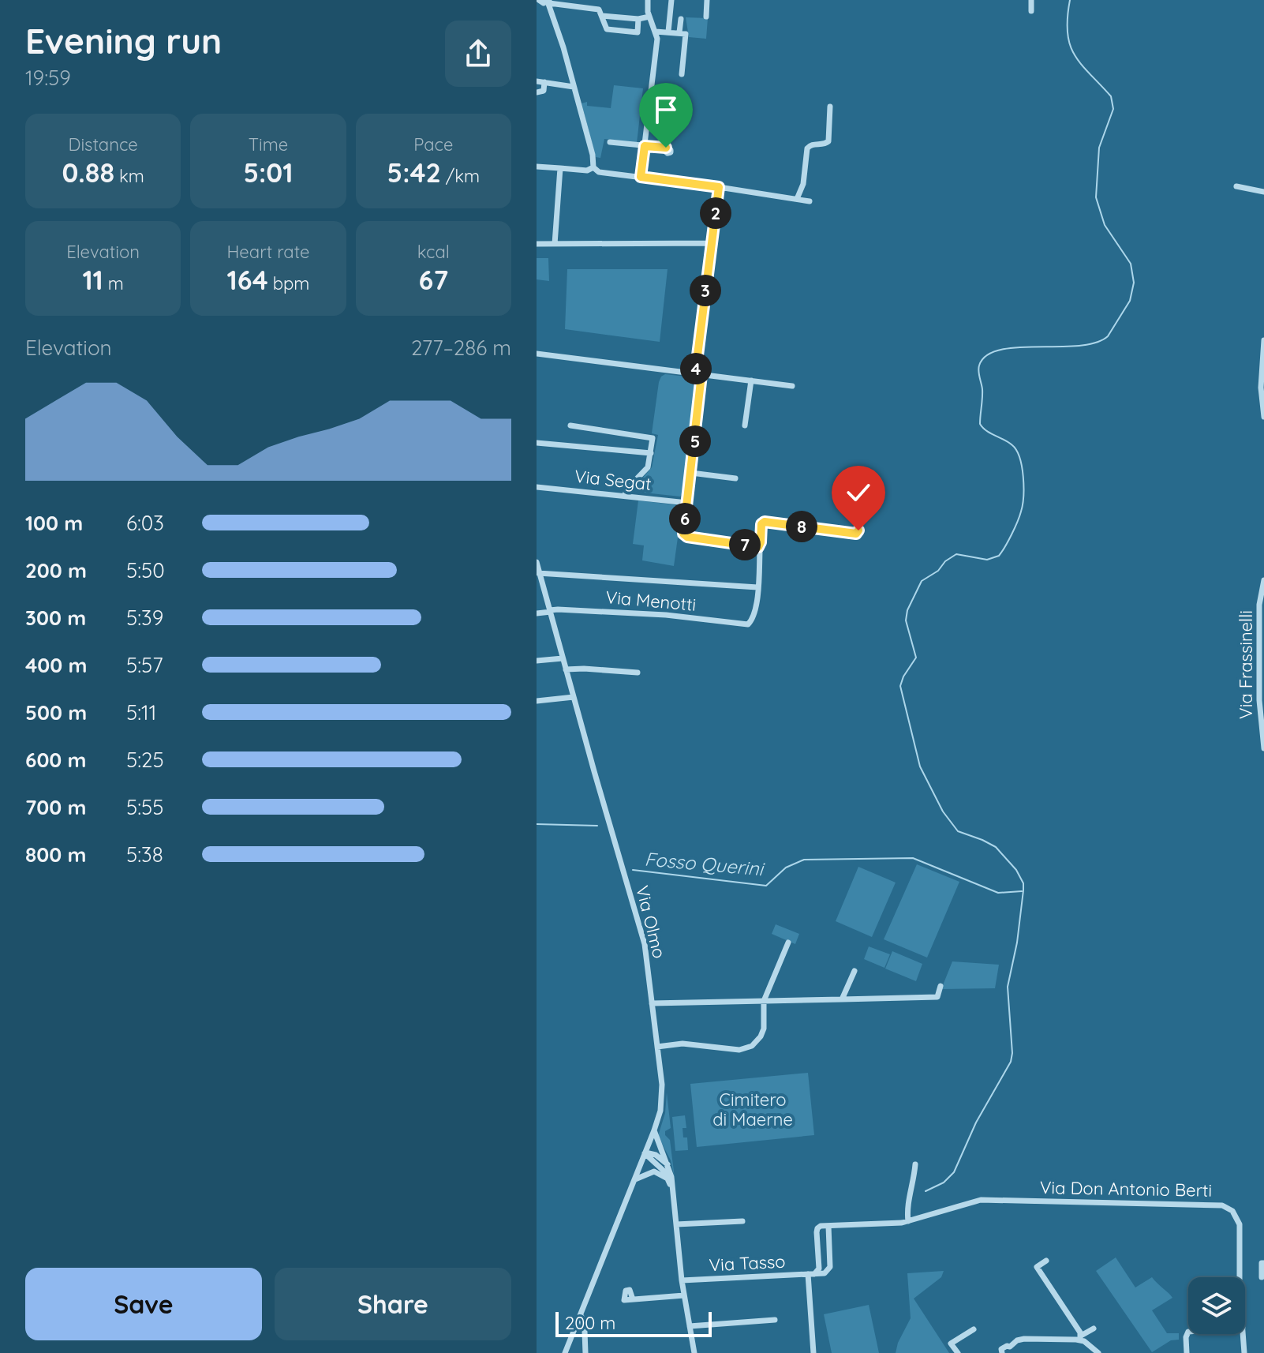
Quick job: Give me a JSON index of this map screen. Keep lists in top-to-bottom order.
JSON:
{
  "streets": {
    "street": [
      "Via Segat",
      "Via Menotti",
      "Via Frassinelli",
      "Via Olmo",
      "Via Don Antonio Berti",
      "Via Tasso"
    ]
  },
  "crossings": [
    ["Via Menotti", "Via Olmo"]
  ],
  "water": ["Fosso Querini"],
  "parks": ["Cimitero di Maerne"],
  "scale_bar": "200 m",
  "page": {
    "heading": ["Evening run", "19:59"],
    "stats": [
      ["Distance", "0.88 km"],
      ["Time", "5:01"],
      ["Pace", "5:42 /km"],
      ["Elevation", "11 m"],
      ["Heart rate", "164 bpm"],
      ["kcal", "67"]
    ],
    "pins": [
      "2",
      "3",
      "4",
      "5",
      "6",
      "8",
      "7"
    ],
    "chart": ["Elevation", "277–286 m"],
    "list": [
      {
        "name": "100 m",
        "note": "6:03"
      },
      {
        "name": "200 m",
        "note": "5:50"
      },
      {
        "name": "300 m",
        "note": "5:39"
      },
      {
        "name": "400 m",
        "note": "5:57"
      },
      {
        "name": "500 m",
        "note": "5:11"
      },
      {
        "name": "600 m",
        "note": "5:25"
      },
      {
        "name": "700 m",
        "note": "5:55"
      },
      {
        "name": "800 m",
        "note": "5:38"
      }
    ],
    "buttons": ["Save", "Share"],
    "scale": "200 m"
  }
}
